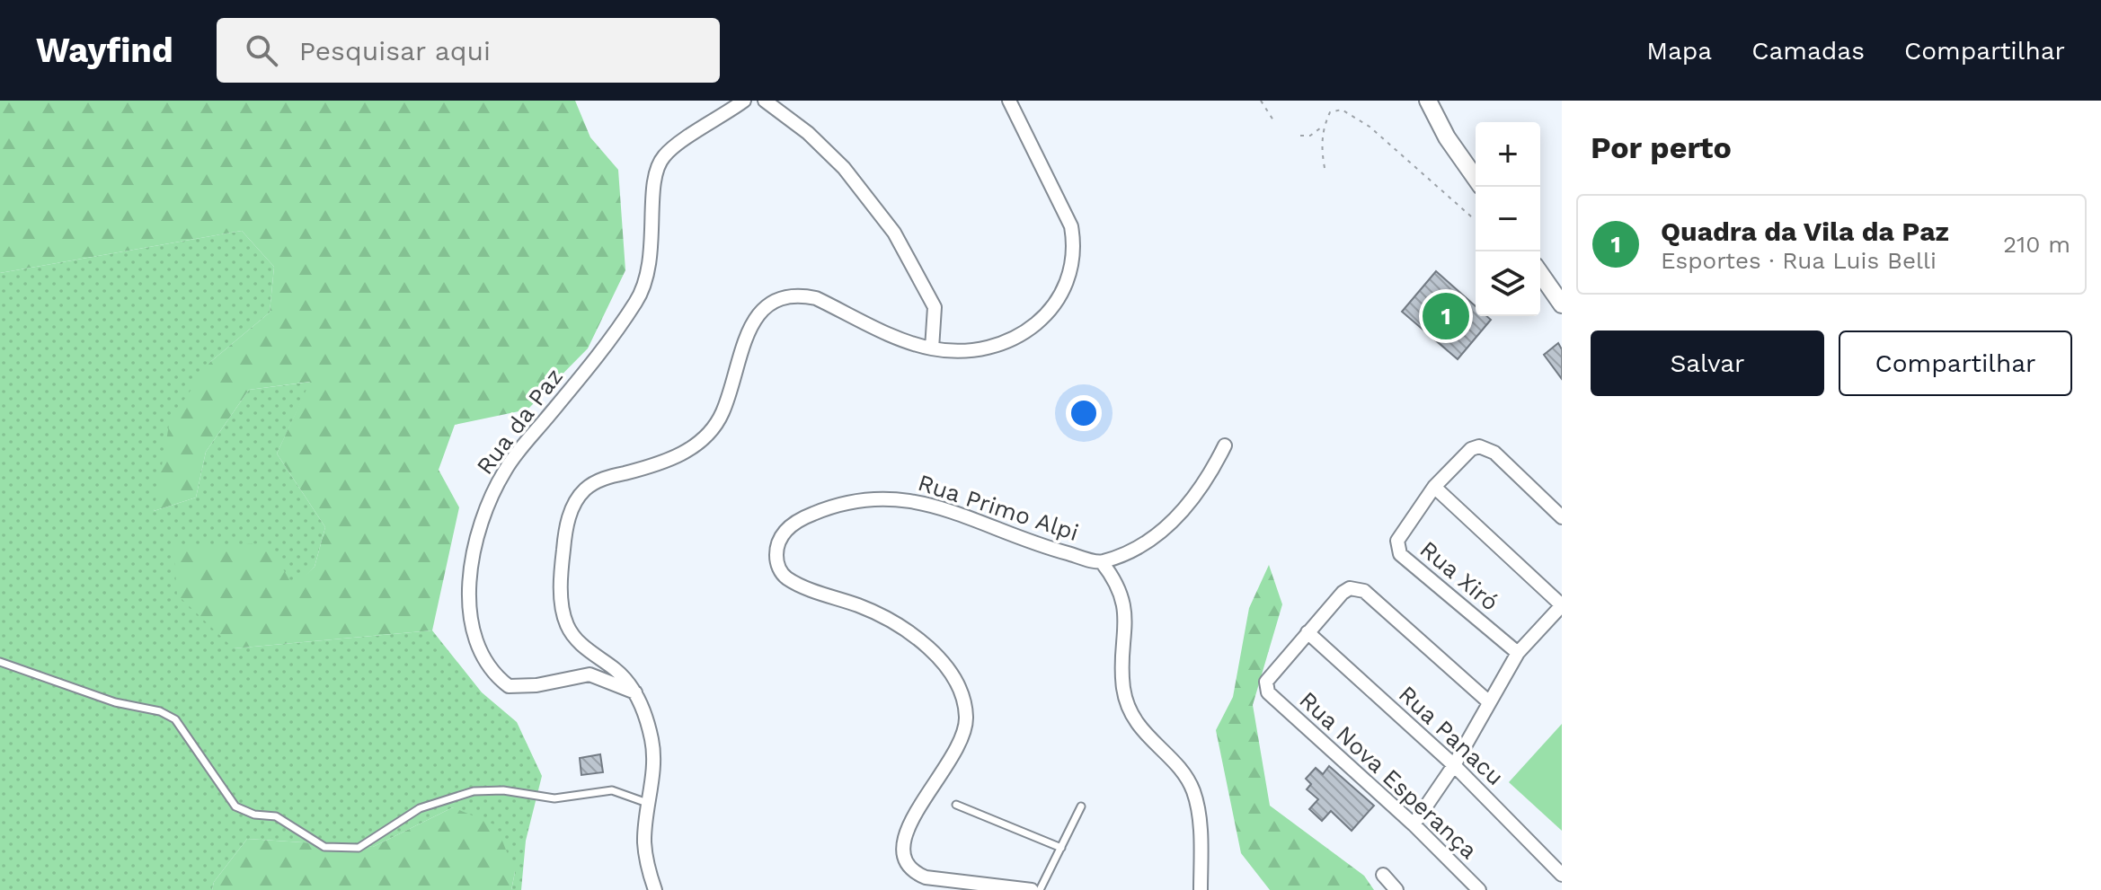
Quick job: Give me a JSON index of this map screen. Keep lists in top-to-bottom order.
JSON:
{
  "streets": {
    "street": [
      "Rua da Paz",
      "Rua Primo Alpi",
      "Rua Xiró",
      "Rua Panacu",
      "Rua Nova Esperança"
    ]
  },
  "crossings": [
    ["Rua Panacu", "Rua Nova Esperança"]
  ],
  "page": {
    "header": "Wayfind",
    "search": "Pesquisar aqui",
    "nav": ["Mapa", "Camadas", "Compartilhar"],
    "heading": "Por perto",
    "map_buttons": ["+", "−"],
    "list": [
      {
        "mark": "1",
        "name": "Quadra da Vila da Paz",
        "note": "Esportes · Rua Luis Belli",
        "value": "210 m"
      }
    ],
    "pins": "1",
    "buttons": ["Salvar", "Compartilhar"]
  }
}
